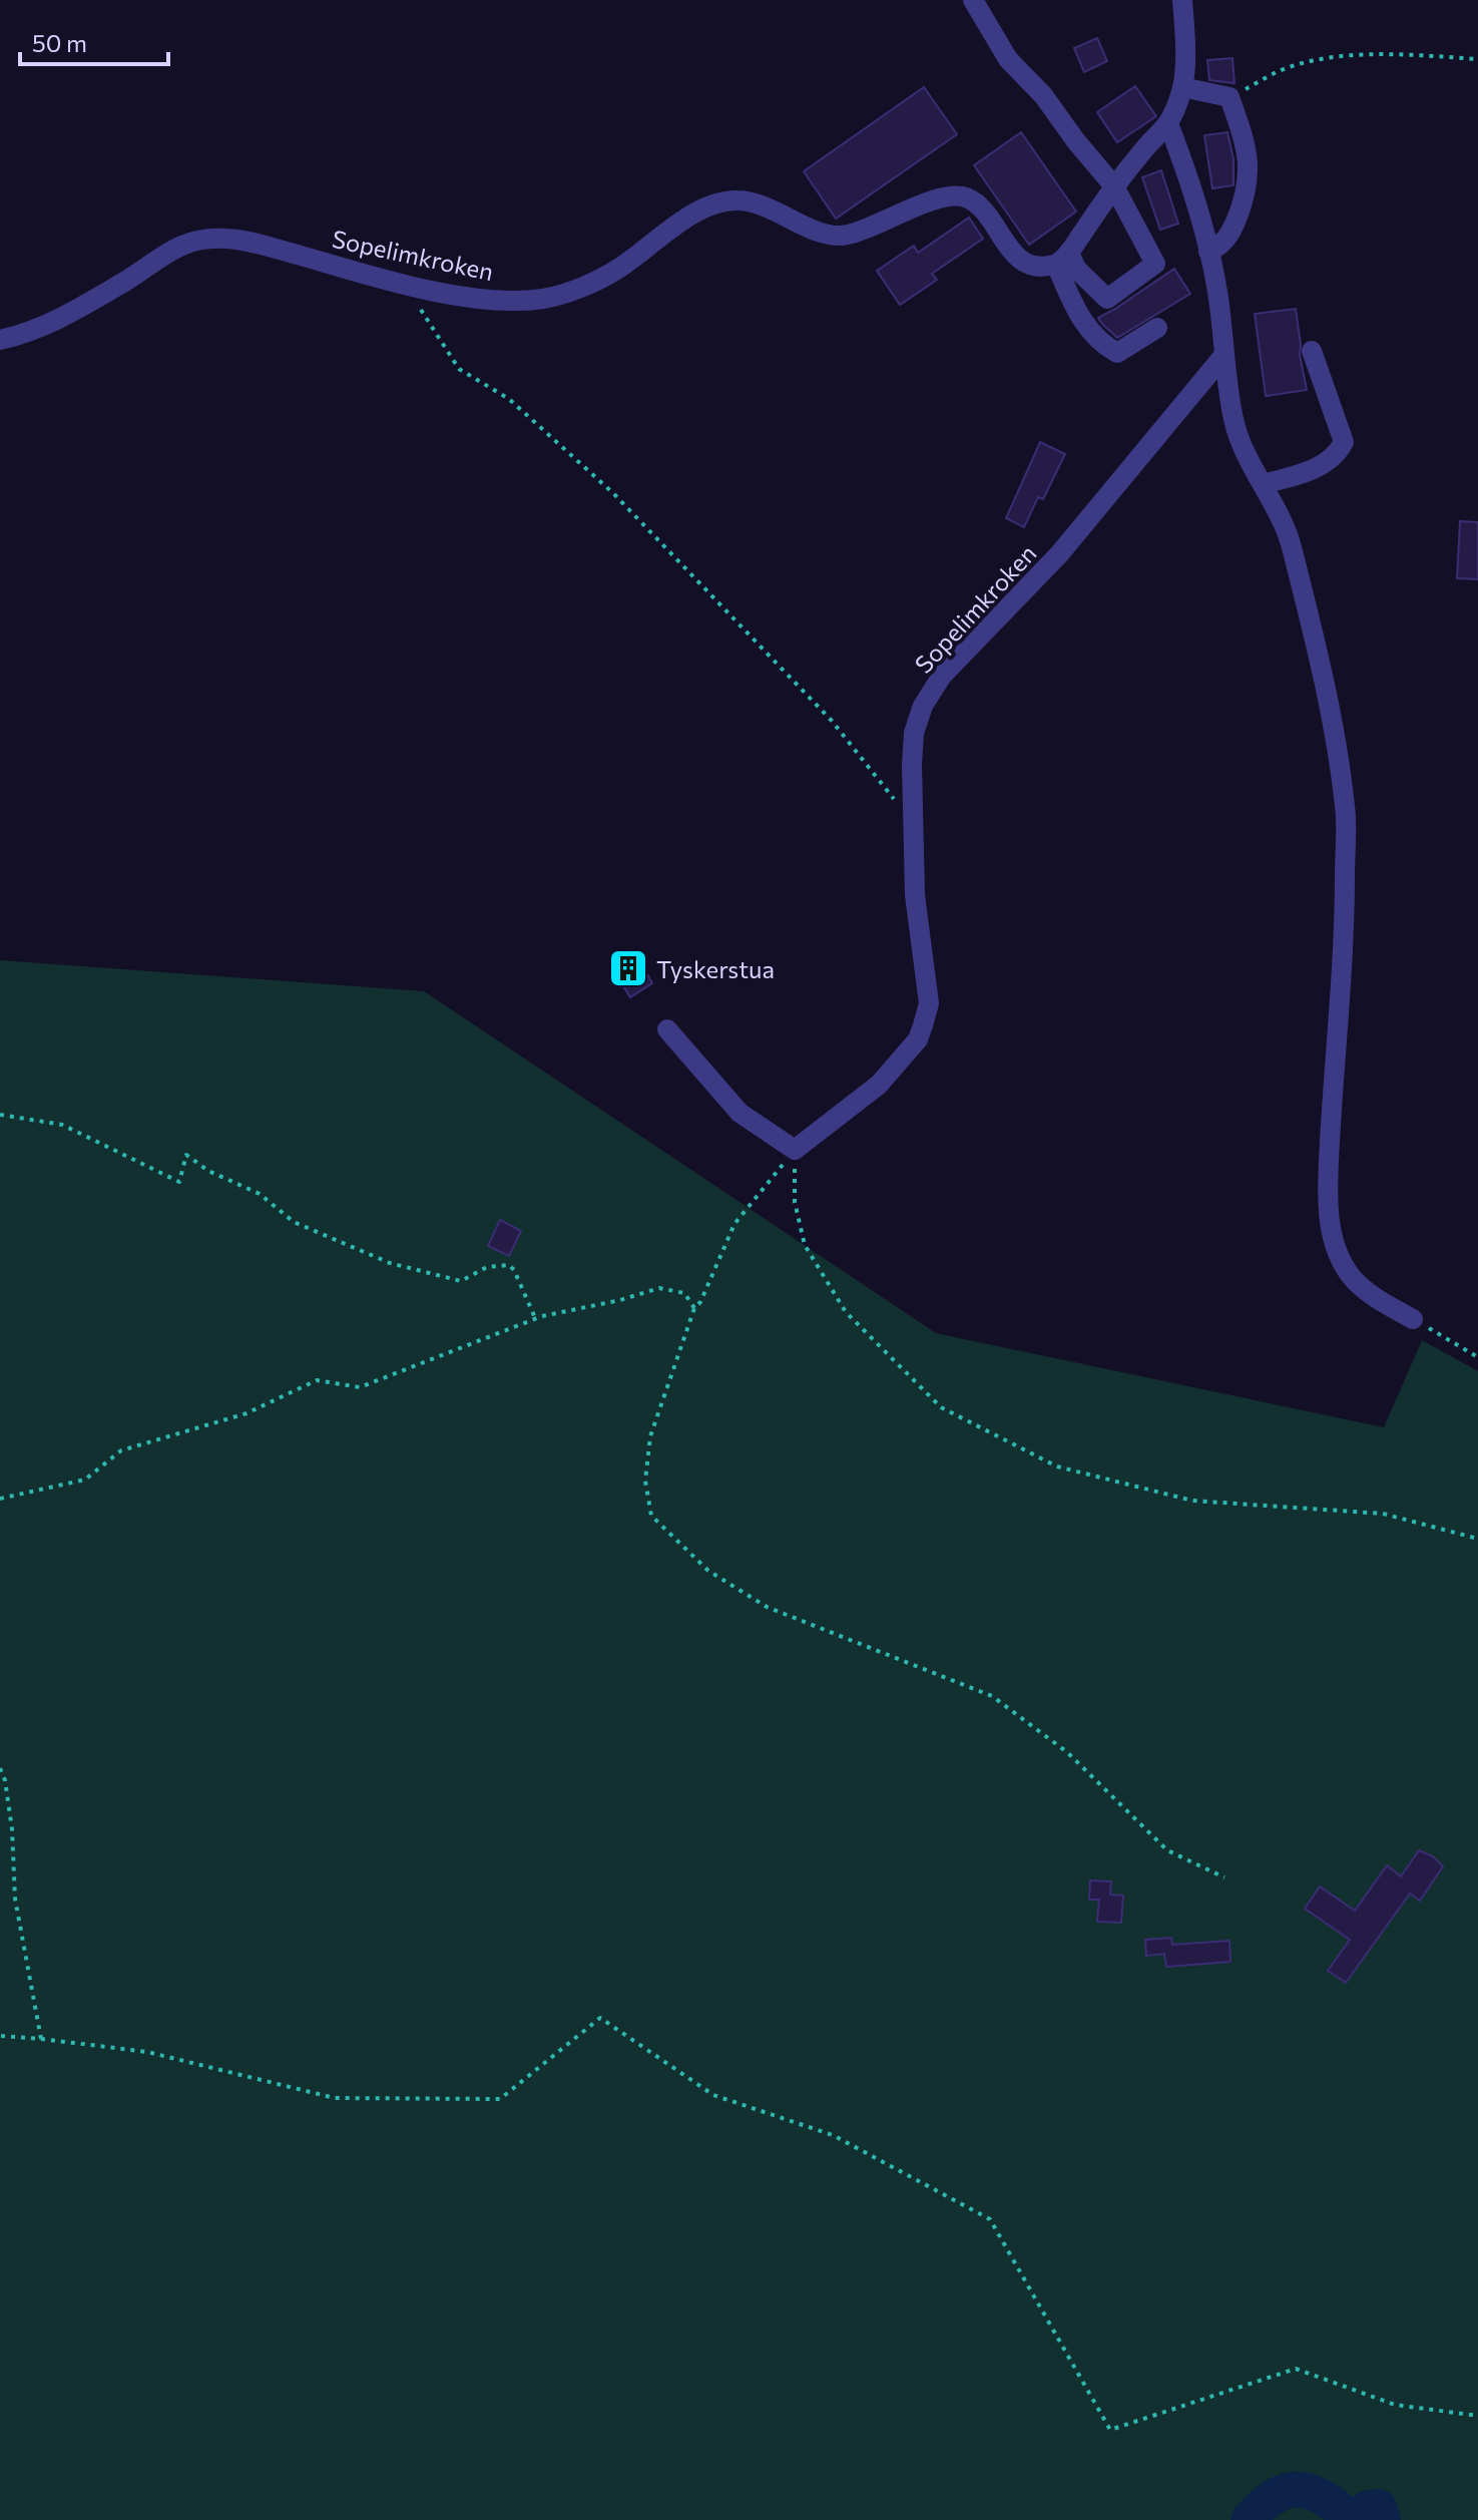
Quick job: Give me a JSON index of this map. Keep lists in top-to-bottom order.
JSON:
{
  "streets": {
    "street": ["Sopelimkroken"]
  },
  "places": {
    "building": ["Tyskerstua"]
  },
  "scale_bar": "50 m"
}
